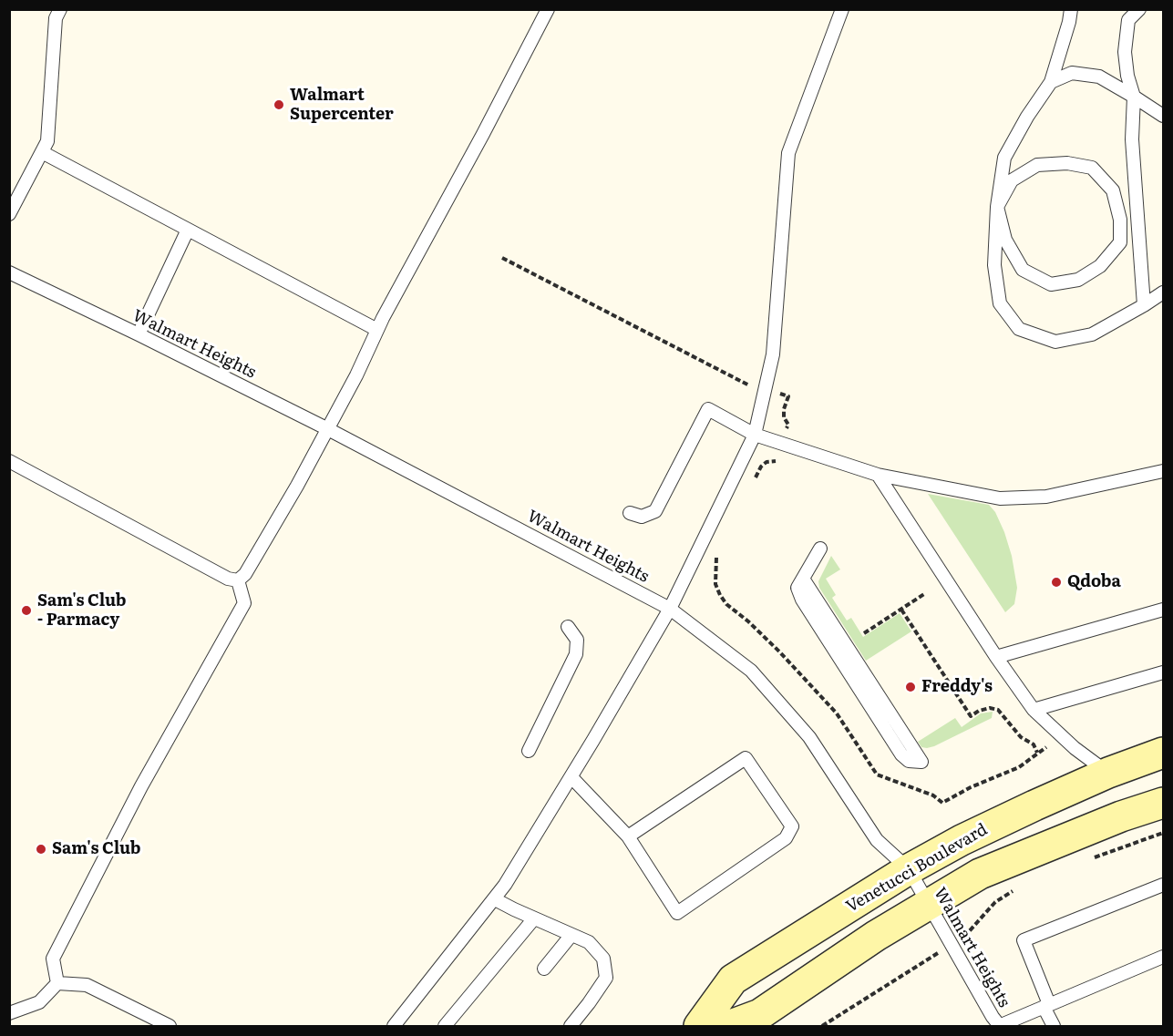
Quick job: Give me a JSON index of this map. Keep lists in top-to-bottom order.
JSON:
{
  "streets": {
    "street": ["Venetucci Boulevard"],
    "lane": ["Walmart Heights"]
  },
  "crossings": [
    ["Walmart Heights", "Venetucci Boulevard"]
  ],
  "places": [
    "Walmart Supercenter",
    "Qdoba",
    "Sam's Club - Parmacy",
    "Freddy's",
    "Sam's Club"
  ]
}
